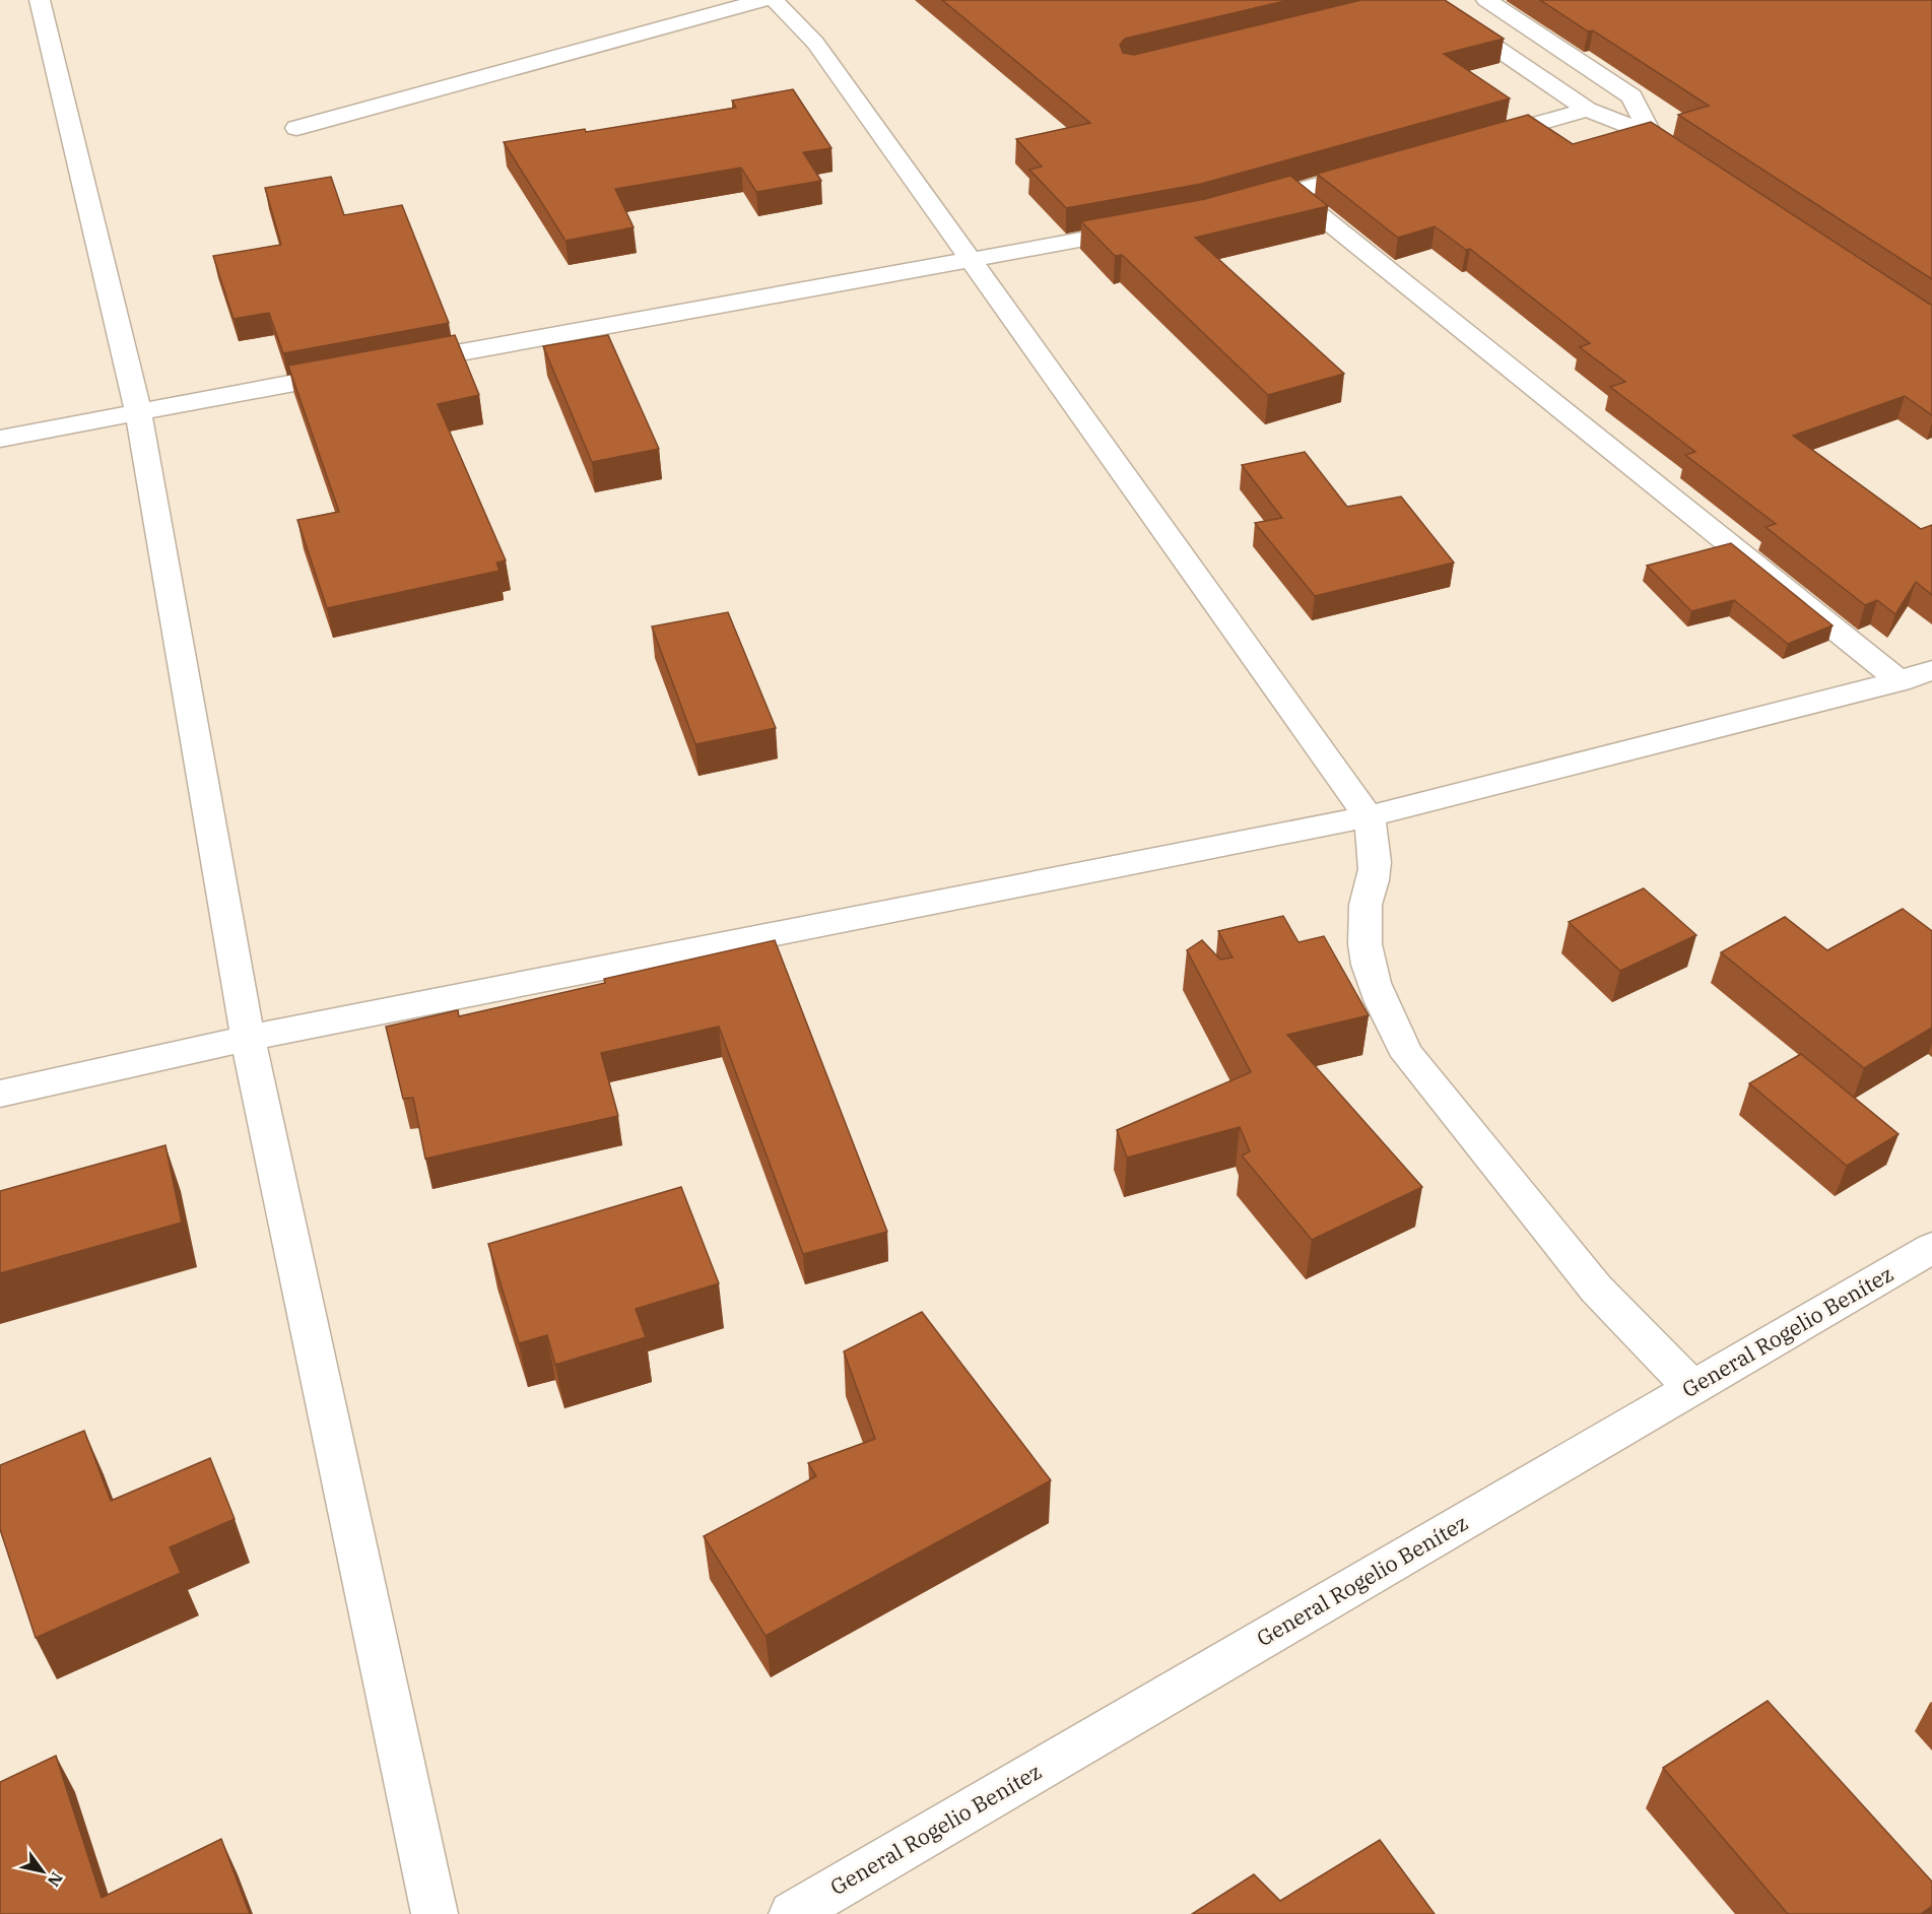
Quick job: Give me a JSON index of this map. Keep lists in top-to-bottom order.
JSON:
{
  "streets": {
    "street": ["General Rogelio Benítez"]
  },
  "north": "bottom right"
}
